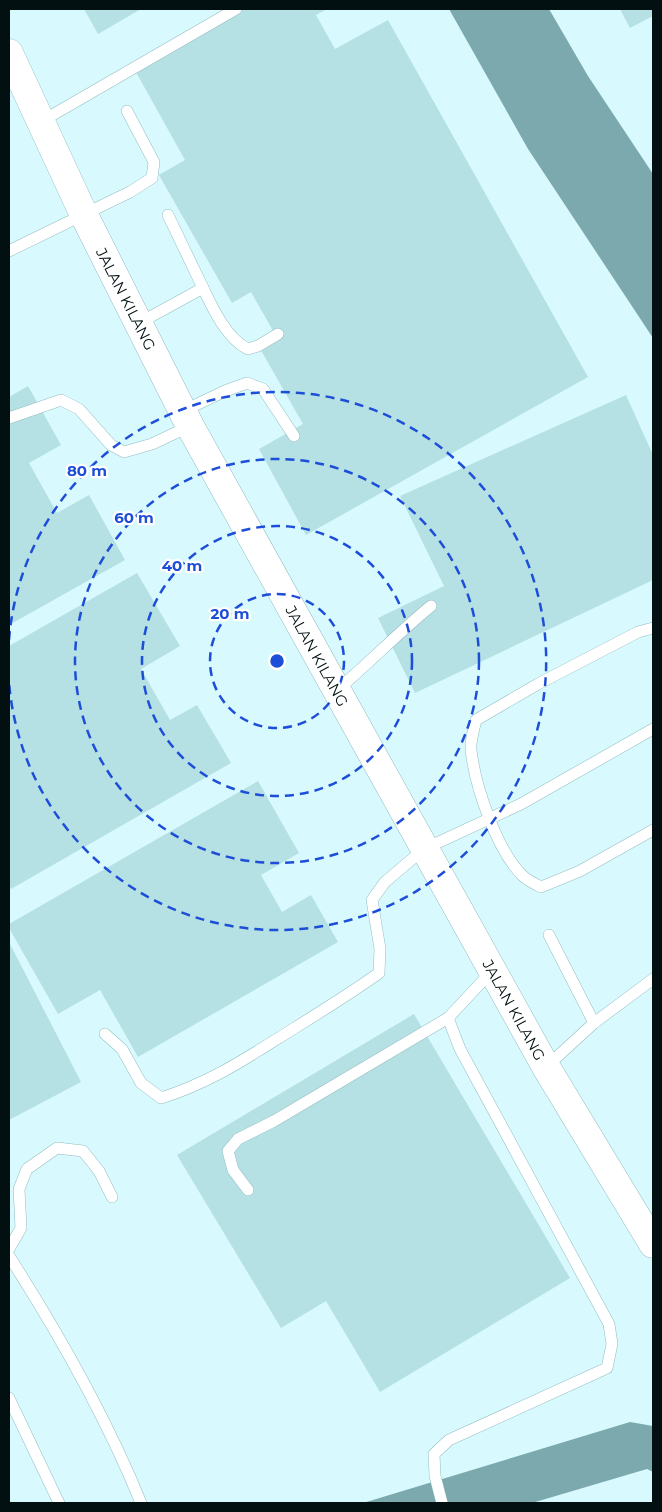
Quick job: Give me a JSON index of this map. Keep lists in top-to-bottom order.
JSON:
{
  "streets": {
    "street": ["JALAN KILANG"]
  },
  "rings": [
    "80 m",
    "60 m",
    "40 m",
    "20 m"
  ]
}
